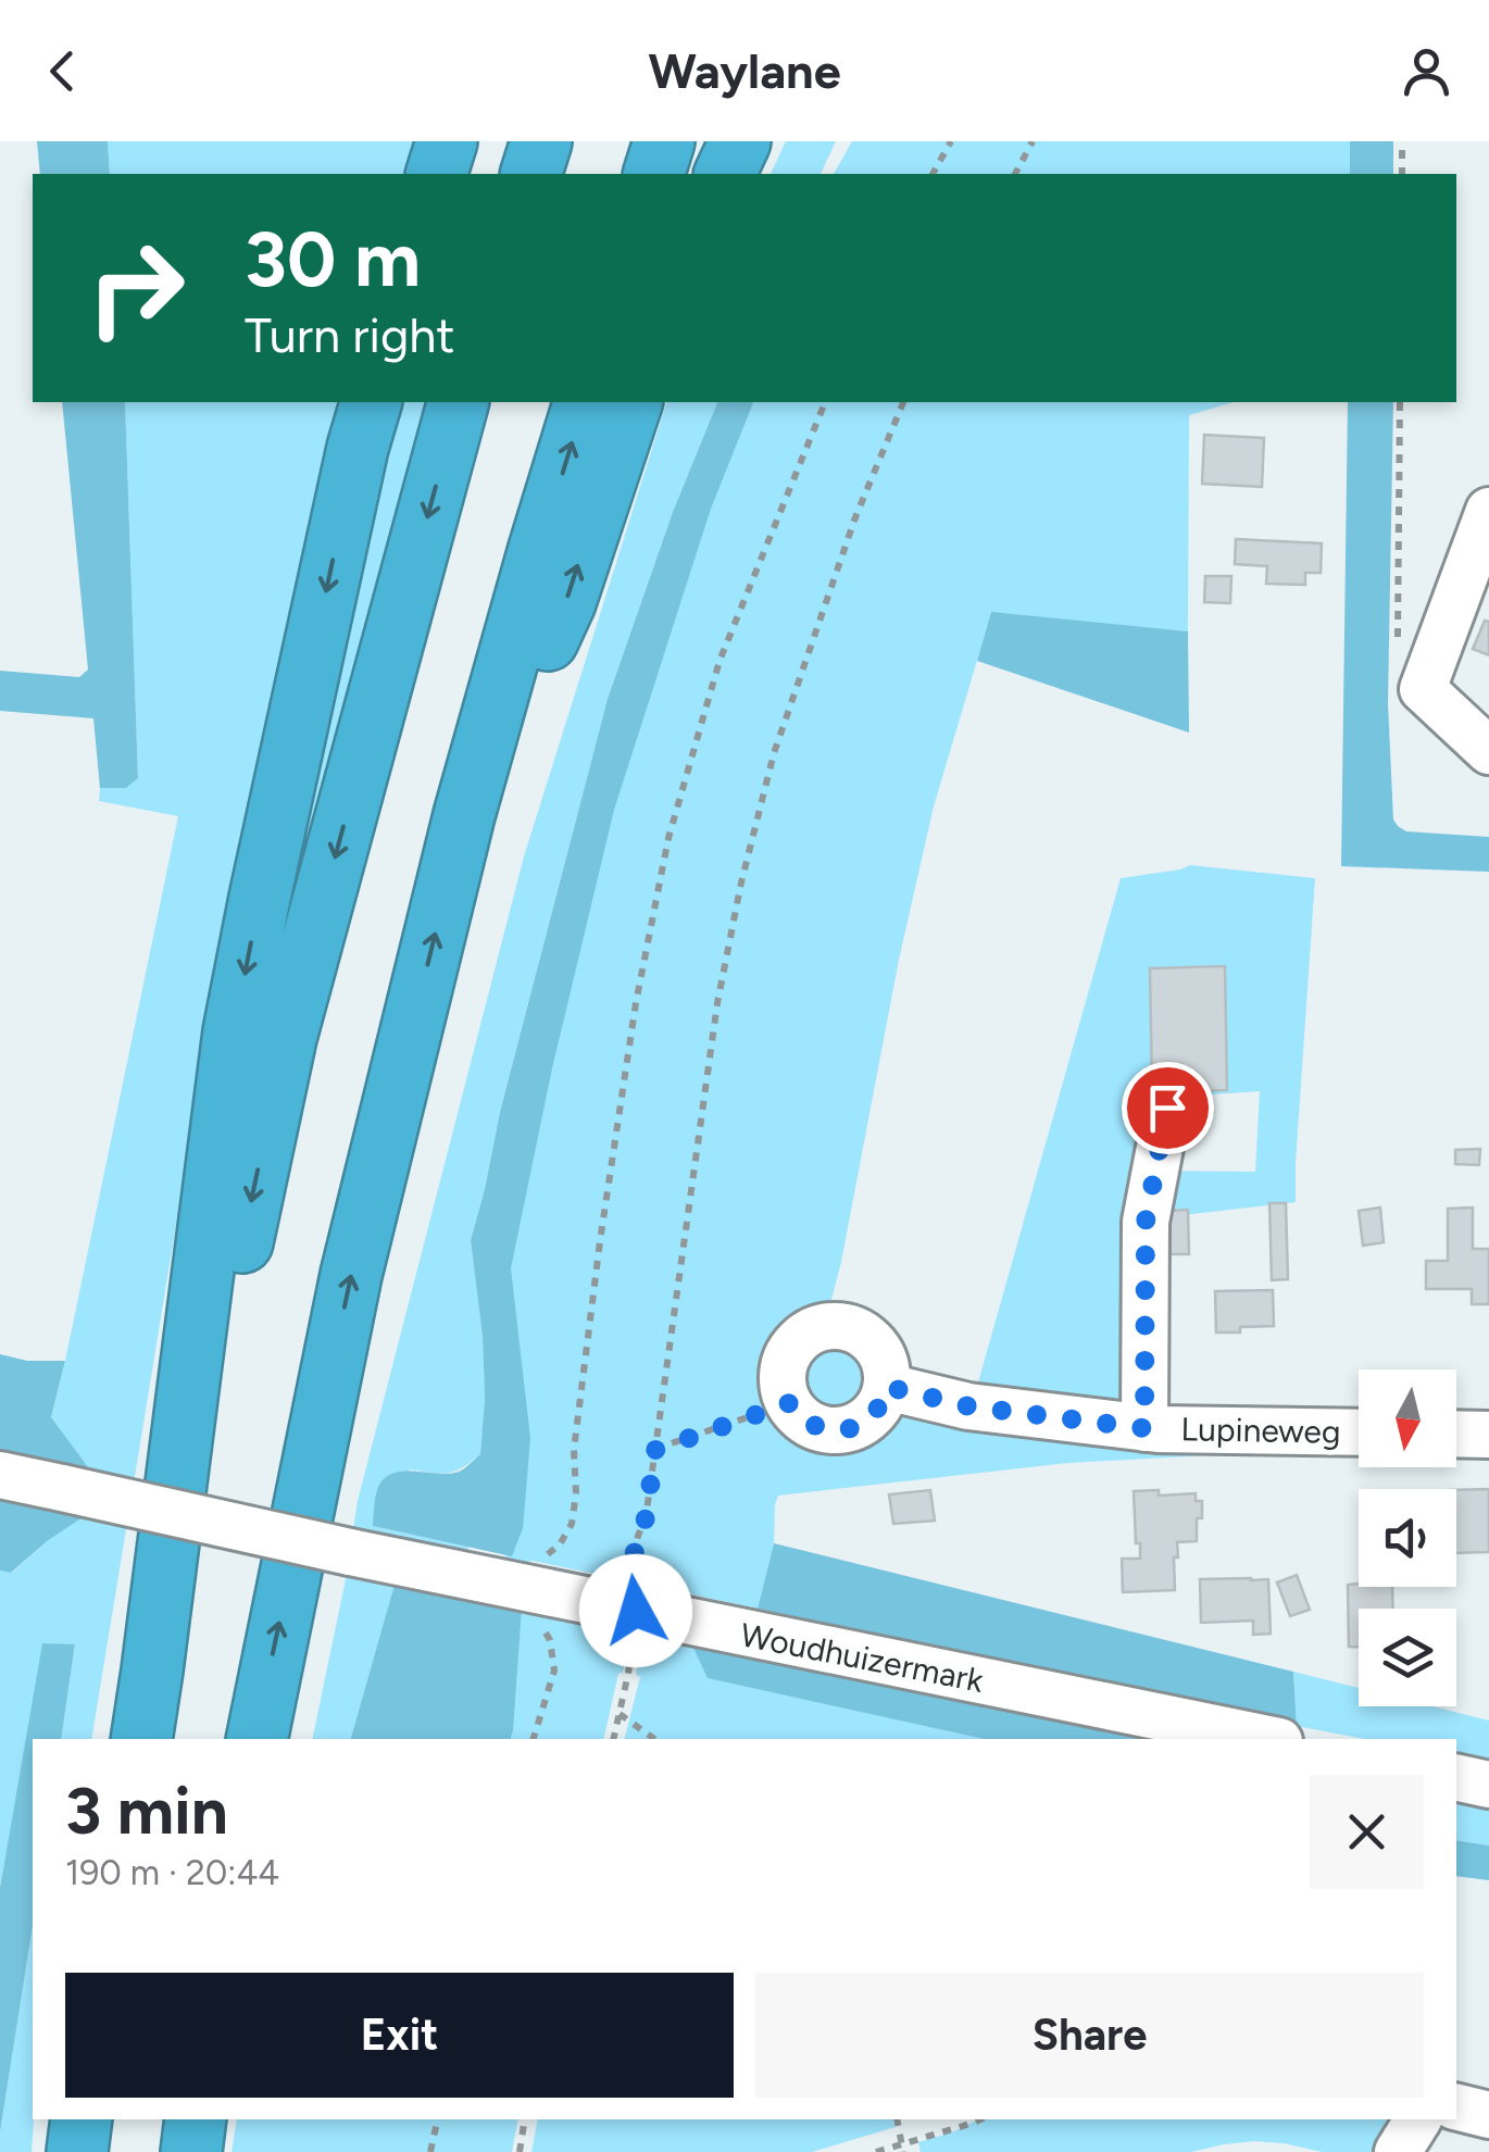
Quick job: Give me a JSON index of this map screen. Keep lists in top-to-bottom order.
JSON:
{
  "streets": {
    "street": ["Lupineweg", "Woudhuizermark"]
  },
  "north": "bottom",
  "page": {
    "header": "Waylane",
    "turn": ["30 m", "Turn right"],
    "heading": ["3 min", "190 m · 20:44"],
    "buttons": ["Exit", "Share"]
  }
}
